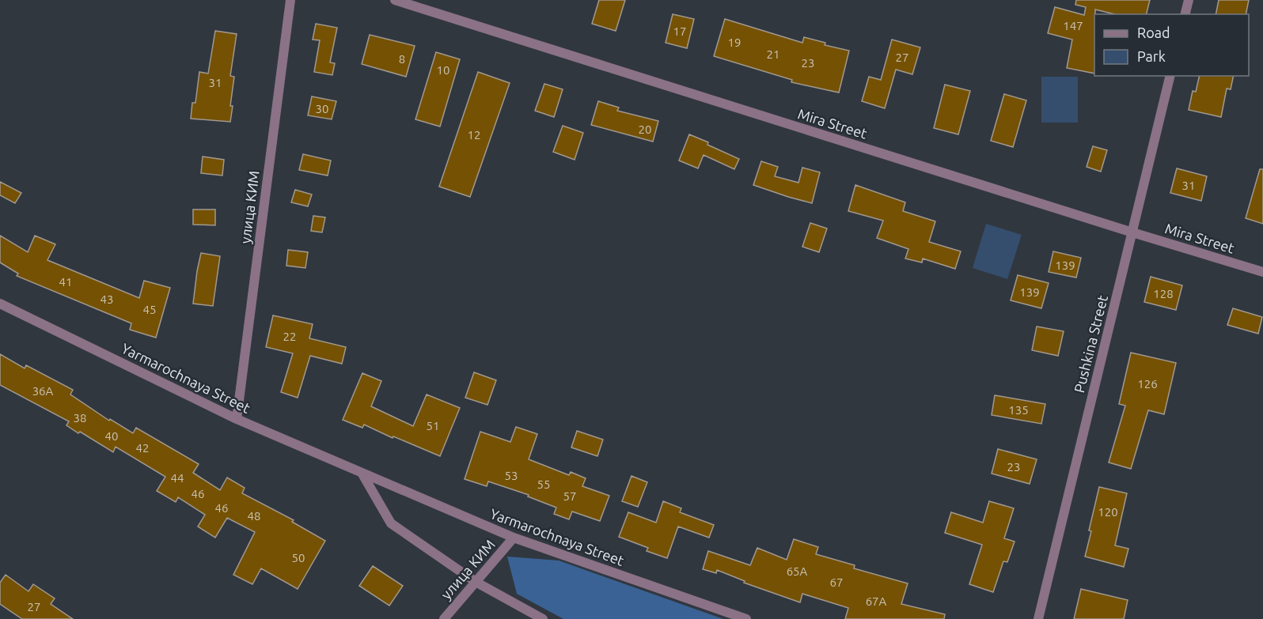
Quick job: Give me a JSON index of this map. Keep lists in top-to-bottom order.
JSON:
{
  "streets": {
    "street": [
      "Mira Street",
      "улица КИМ",
      "Pushkina Street",
      "Yarmarochnaya Street"
    ]
  },
  "crossings": [
    ["Mira Street", "Pushkina Street"],
    ["улица КИМ", "Yarmarochnaya Street"]
  ],
  "house_numbers": [
    "147",
    "17",
    "19",
    "21",
    "27",
    "8",
    "23",
    "10",
    "31",
    "30",
    "20",
    "12",
    "31",
    "139",
    "41",
    "139",
    "128",
    "43",
    "45",
    "22",
    "126",
    "36А",
    "135",
    "38",
    "51",
    "40",
    "42",
    "23",
    "53",
    "44",
    "55",
    "46",
    "57",
    "46",
    "120",
    "48",
    "50",
    "65А",
    "67",
    "67А",
    "27"
  ],
  "legend": ["Road", "Park"]
}
